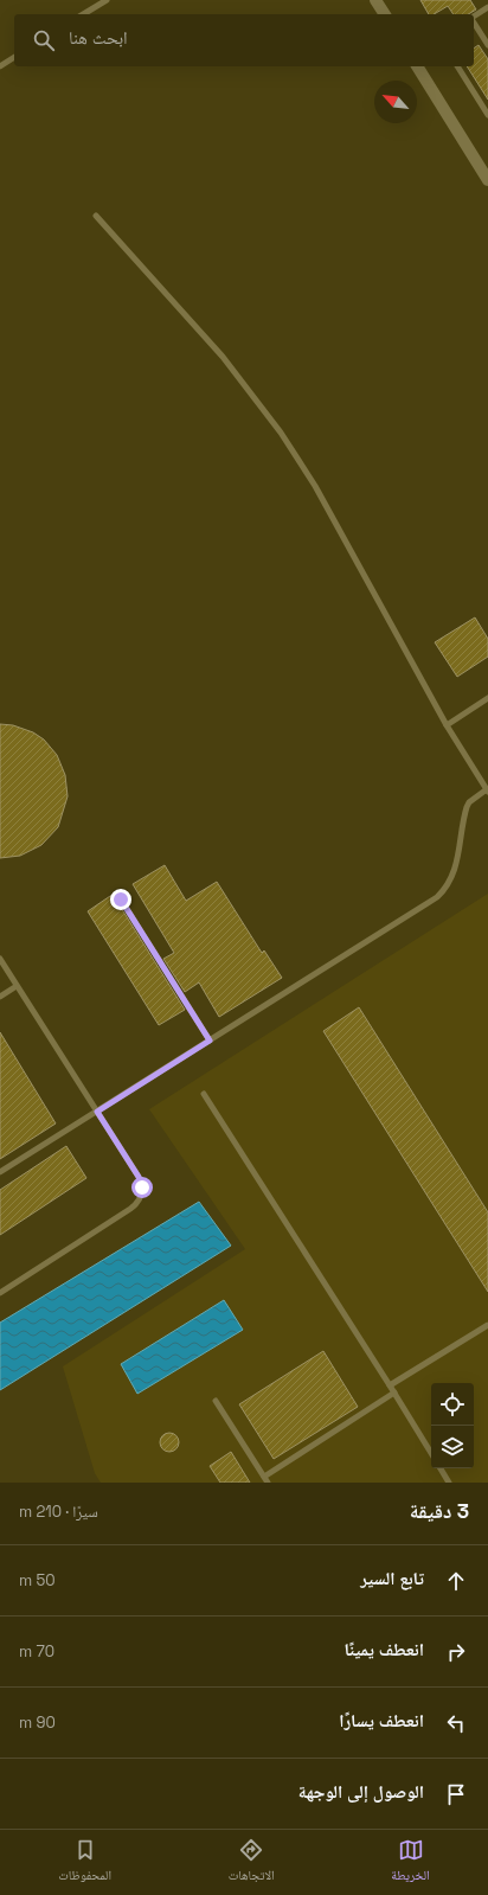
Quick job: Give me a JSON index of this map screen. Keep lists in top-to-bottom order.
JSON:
{
  "north": "top left",
  "page": {
    "search": "ابحث هنا",
    "heading": ["3 دقيقة", "سيرًا · 210 m"],
    "list": [
      ["تابع السير", "50 m"],
      ["انعطف يمينًا", "70 m"],
      ["انعطف يسارًا", "90 m"],
      "الوصول إلى الوجهة"
    ],
    "nav": ["الخريطة", "الاتجاهات", "المحفوظات"]
  }
}
